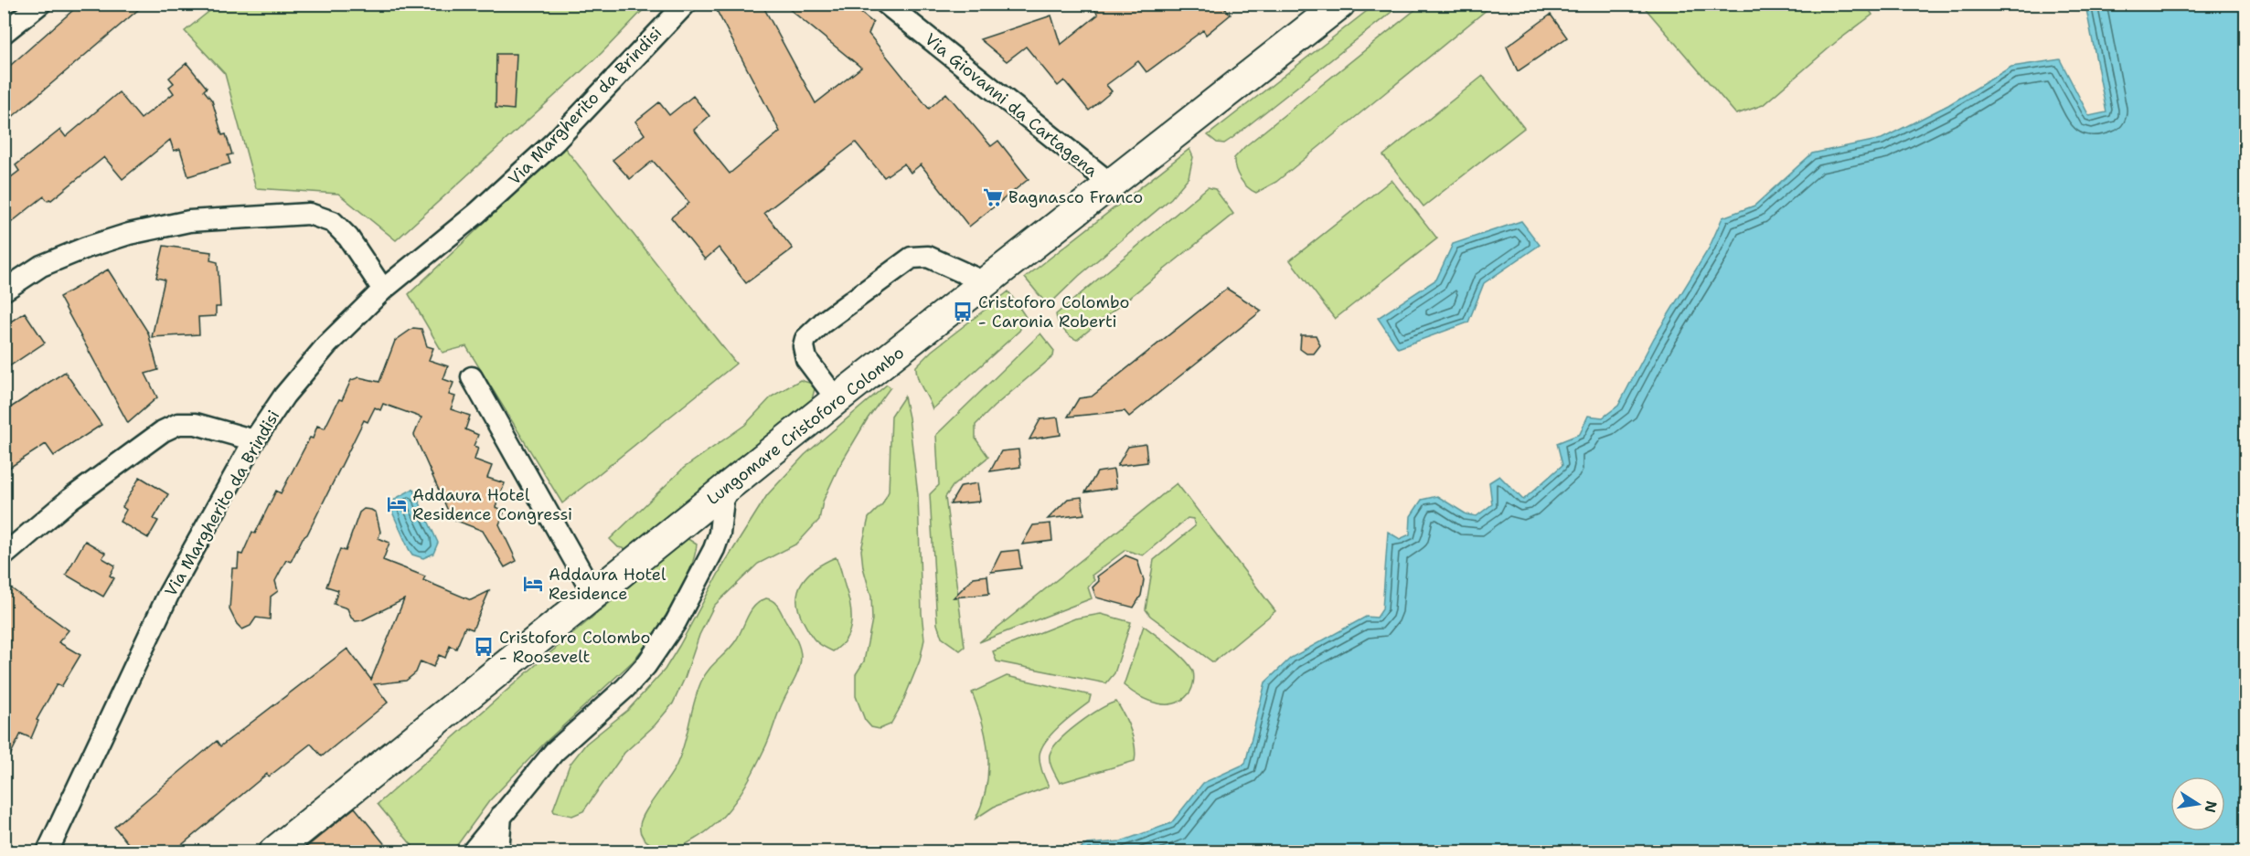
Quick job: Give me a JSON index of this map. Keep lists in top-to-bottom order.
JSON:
{
  "streets": {
    "main road": ["Lungomare Cristoforo Colombo"],
    "street": ["Via Giovanni da Cartagena", "Via Margherito da Brindisi"]
  },
  "crossings": [
    ["Via Giovanni da Cartagena", "Lungomare Cristoforo Colombo"]
  ],
  "places": {
    "supermarket": ["Bagnasco Franco"],
    "bus stop": ["Cristoforo Colombo - Caronia Roberti", "Cristoforo Colombo - Roosevelt"],
    "hotel": ["Addaura Hotel Residence Congressi", "Addaura Hotel Residence"]
  },
  "north": "right"
}
